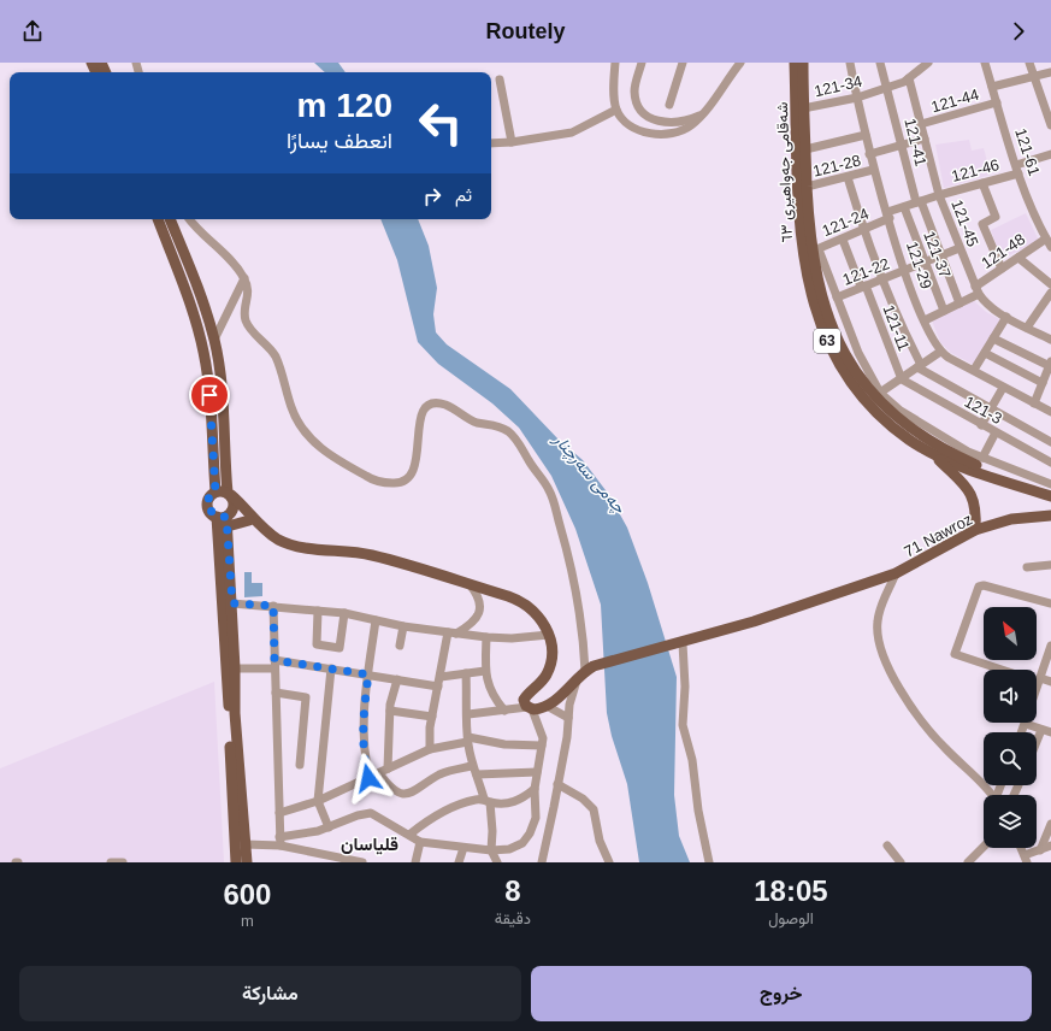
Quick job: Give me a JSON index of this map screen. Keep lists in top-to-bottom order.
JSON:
{
  "streets": {
    "main road": ["شەقامی جەواهیری ٦٣", "63", "71 Nawroz"],
    "street": [
      "121-34",
      "121-44",
      "121-41",
      "121-61",
      "121-28",
      "121-46",
      "121-24",
      "121-45",
      "121-48",
      "121-37",
      "121-29",
      "121-22",
      "121-11",
      "121-3"
    ]
  },
  "crossings": [
    ["121-34", "121-41"],
    ["121-34", "شەقامی جەواهیری ٦٣"],
    ["121-34", "121-45"],
    ["121-34", "121-29"],
    ["121-44", "121-61"],
    ["121-44", "121-45"],
    ["121-41", "121-46"],
    ["121-41", "121-24"],
    ["121-41", "121-48"],
    ["121-41", "121-22"],
    ["121-61", "121-46"],
    ["121-61", "121-48"],
    ["121-28", "شەقامی جەواهیری ٦٣"],
    ["121-28", "121-29"],
    ["121-46", "121-24"],
    ["121-46", "121-45"],
    ["شەقامی جەواهیری ٦٣", "121-24"],
    ["121-24", "121-37"],
    ["121-24", "121-29"],
    ["121-24", "121-11"],
    ["121-45", "121-48"],
    ["121-45", "121-22"],
    ["121-48", "121-37"],
    ["121-48", "121-29"],
    ["121-37", "121-22"],
    ["121-29", "121-22"],
    ["121-22", "121-11"],
    ["121-11", "121-3"]
  ],
  "districts": ["قلياسان"],
  "water": ["چەمی سەرچنار"],
  "north": "top left",
  "page": {
    "header": "Routely",
    "turn": ["120 m", "انعطف يسارًا"],
    "then": "ثم",
    "eta": [
      "18:05",
      "الوصول",
      "8",
      "دقيقة",
      "600",
      "m"
    ],
    "buttons": ["خروج", "مشاركة"]
  }
}
